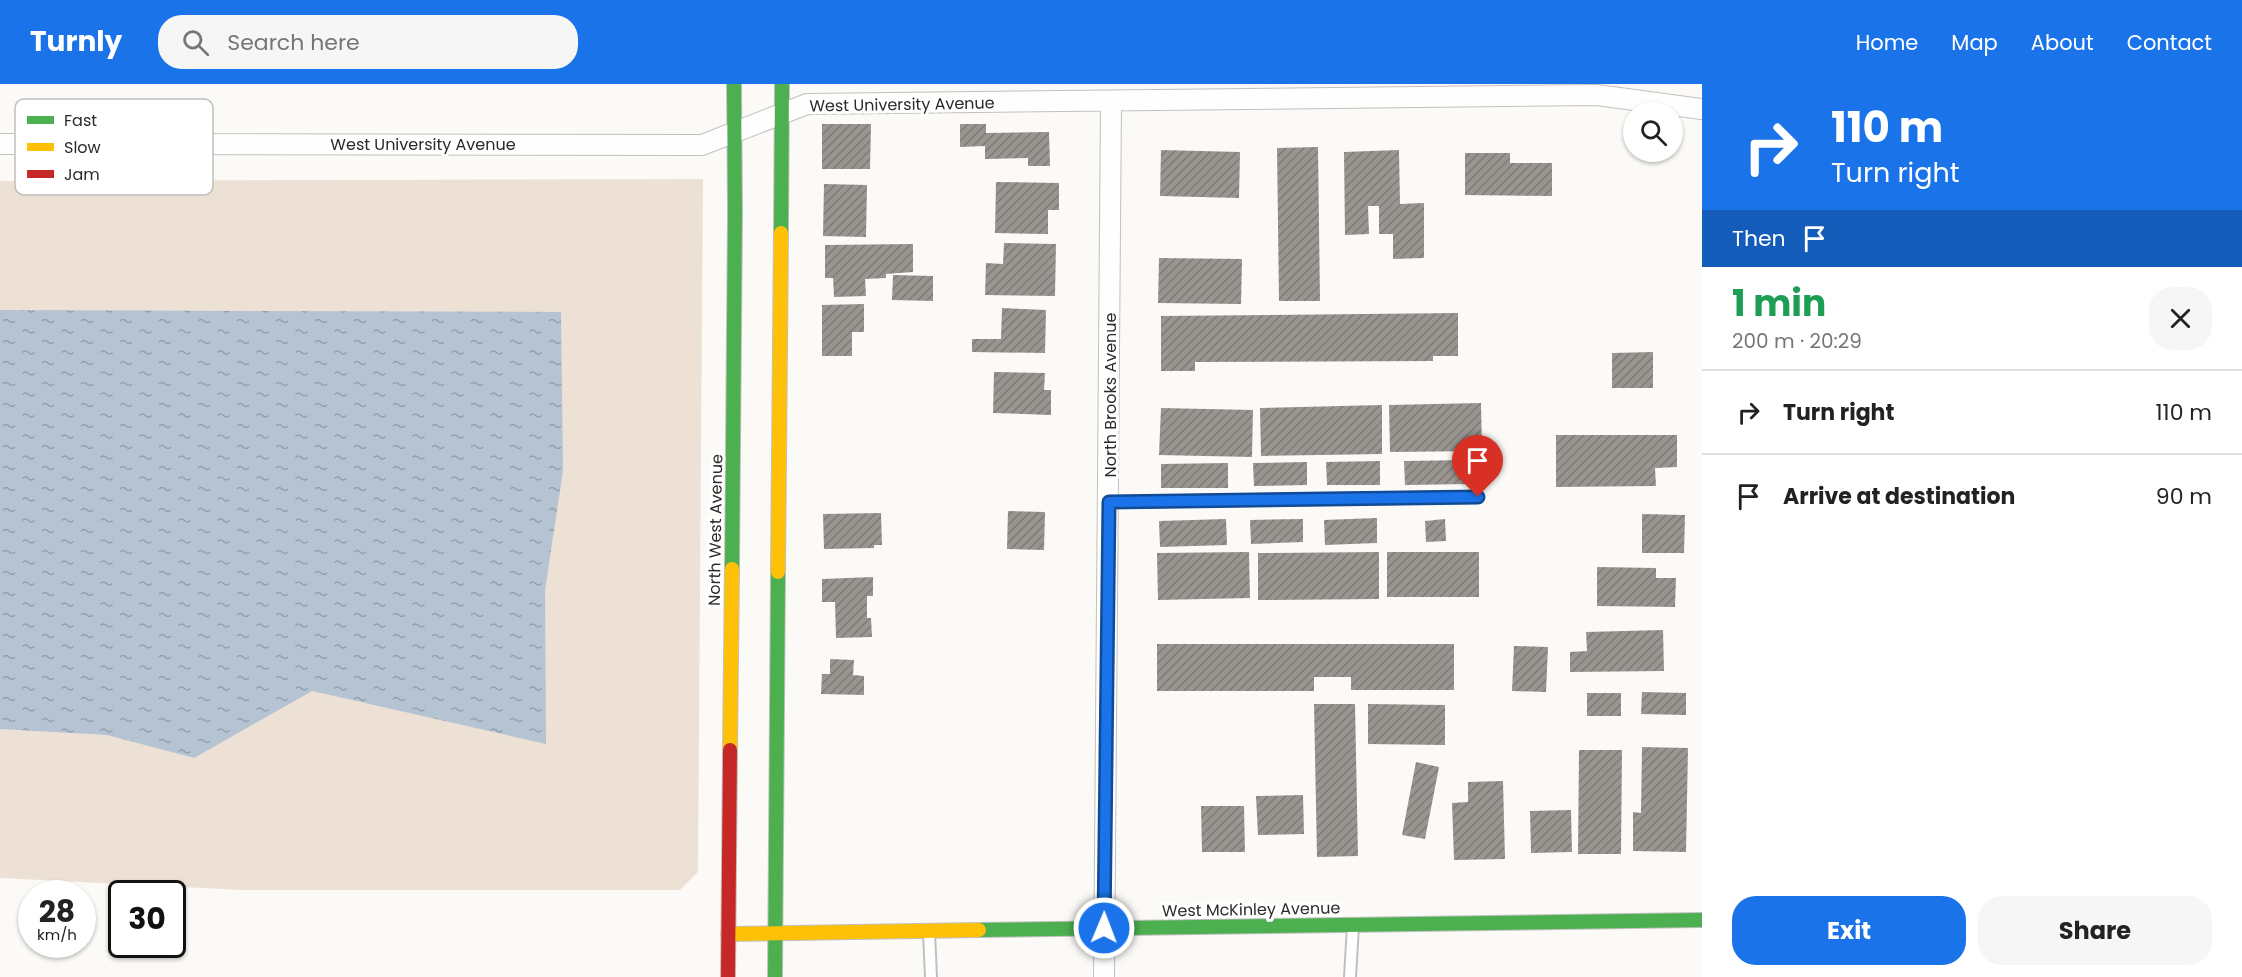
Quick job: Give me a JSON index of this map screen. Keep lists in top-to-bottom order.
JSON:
{
  "streets": {
    "main road": ["North West Avenue", "West McKinley Avenue"],
    "street": ["West University Avenue", "North Brooks Avenue"]
  },
  "crossings": [
    ["West University Avenue", "North Brooks Avenue"],
    ["West University Avenue", "North West Avenue"],
    ["North Brooks Avenue", "West McKinley Avenue"],
    ["North West Avenue", "West McKinley Avenue"]
  ],
  "legend": ["Fast", "Slow", "Jam"],
  "page": {
    "header": "Turnly",
    "search": "Search here",
    "nav": [
      "Home",
      "Map",
      "About",
      "Contact"
    ],
    "turn": ["110 m", "Turn right"],
    "then": "Then",
    "heading": ["1 min", "200 m · 20:29"],
    "list": [
      {
        "name": "Turn right",
        "value": "110 m"
      },
      {
        "name": "Arrive at destination",
        "value": "90 m"
      }
    ],
    "speed": "28 km/h",
    "limit": "30",
    "buttons": ["Exit", "Share"]
  }
}
